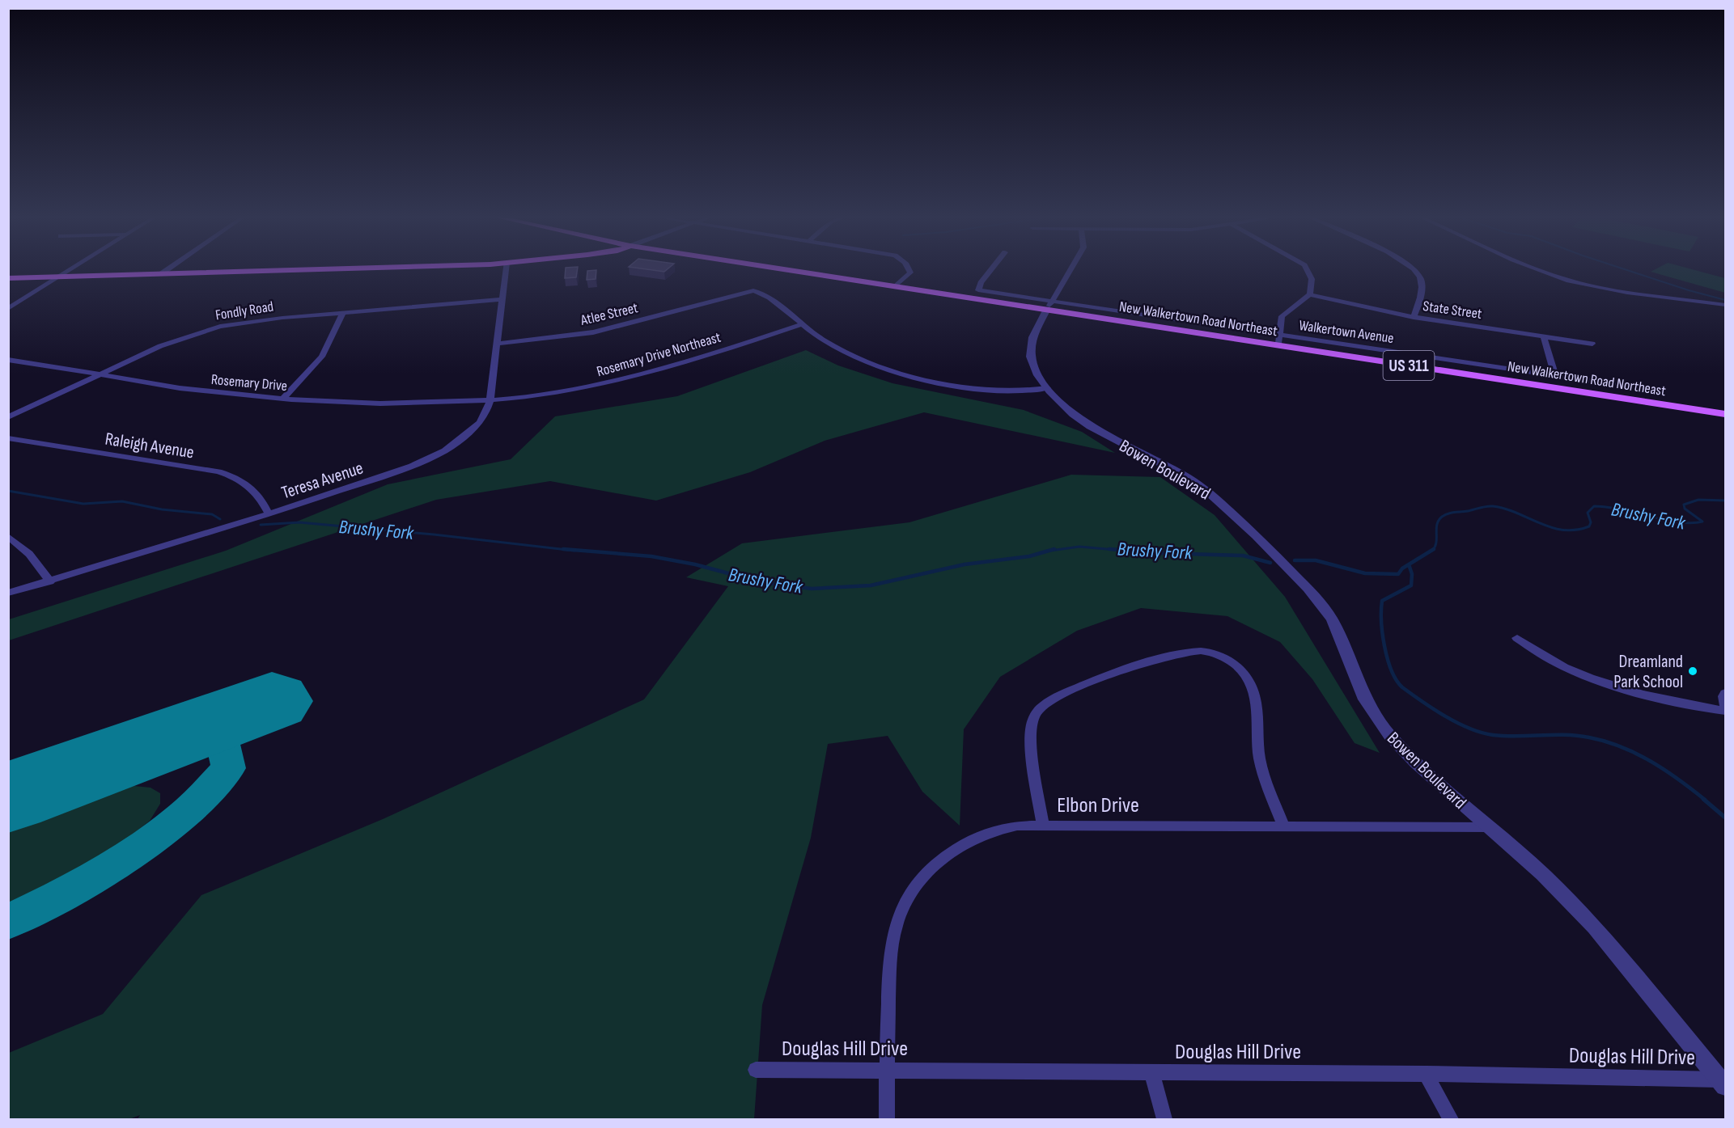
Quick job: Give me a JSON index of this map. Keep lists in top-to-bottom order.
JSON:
{
  "streets": {
    "main road": ["New Walkertown Road Northeast", "US 311"],
    "street": [
      "State Street",
      "Fondly Road",
      "Atlee Street",
      "Walkertown Avenue",
      "Rosemary Drive Northeast",
      "Rosemary Drive",
      "Raleigh Avenue",
      "Bowen Boulevard",
      "Teresa Avenue",
      "Elbon Drive",
      "Douglas Hill Drive"
    ]
  },
  "crossings": [
    ["Fondly Road", "Rosemary Drive"],
    ["Fondly Road", "Teresa Avenue"],
    ["Atlee Street", "Rosemary Drive Northeast"],
    ["Atlee Street", "Teresa Avenue"],
    ["New Walkertown Road Northeast", "Walkertown Avenue"],
    ["New Walkertown Road Northeast", "Bowen Boulevard"],
    ["Rosemary Drive Northeast", "Rosemary Drive"],
    ["Rosemary Drive Northeast", "Teresa Avenue"],
    ["Rosemary Drive", "Teresa Avenue"],
    ["Raleigh Avenue", "Teresa Avenue"],
    ["Bowen Boulevard", "Elbon Drive"],
    ["Bowen Boulevard", "Douglas Hill Drive"],
    ["Elbon Drive", "Douglas Hill Drive"]
  ],
  "water": ["Brushy Fork"],
  "places": ["Dreamland Park School"]
}
